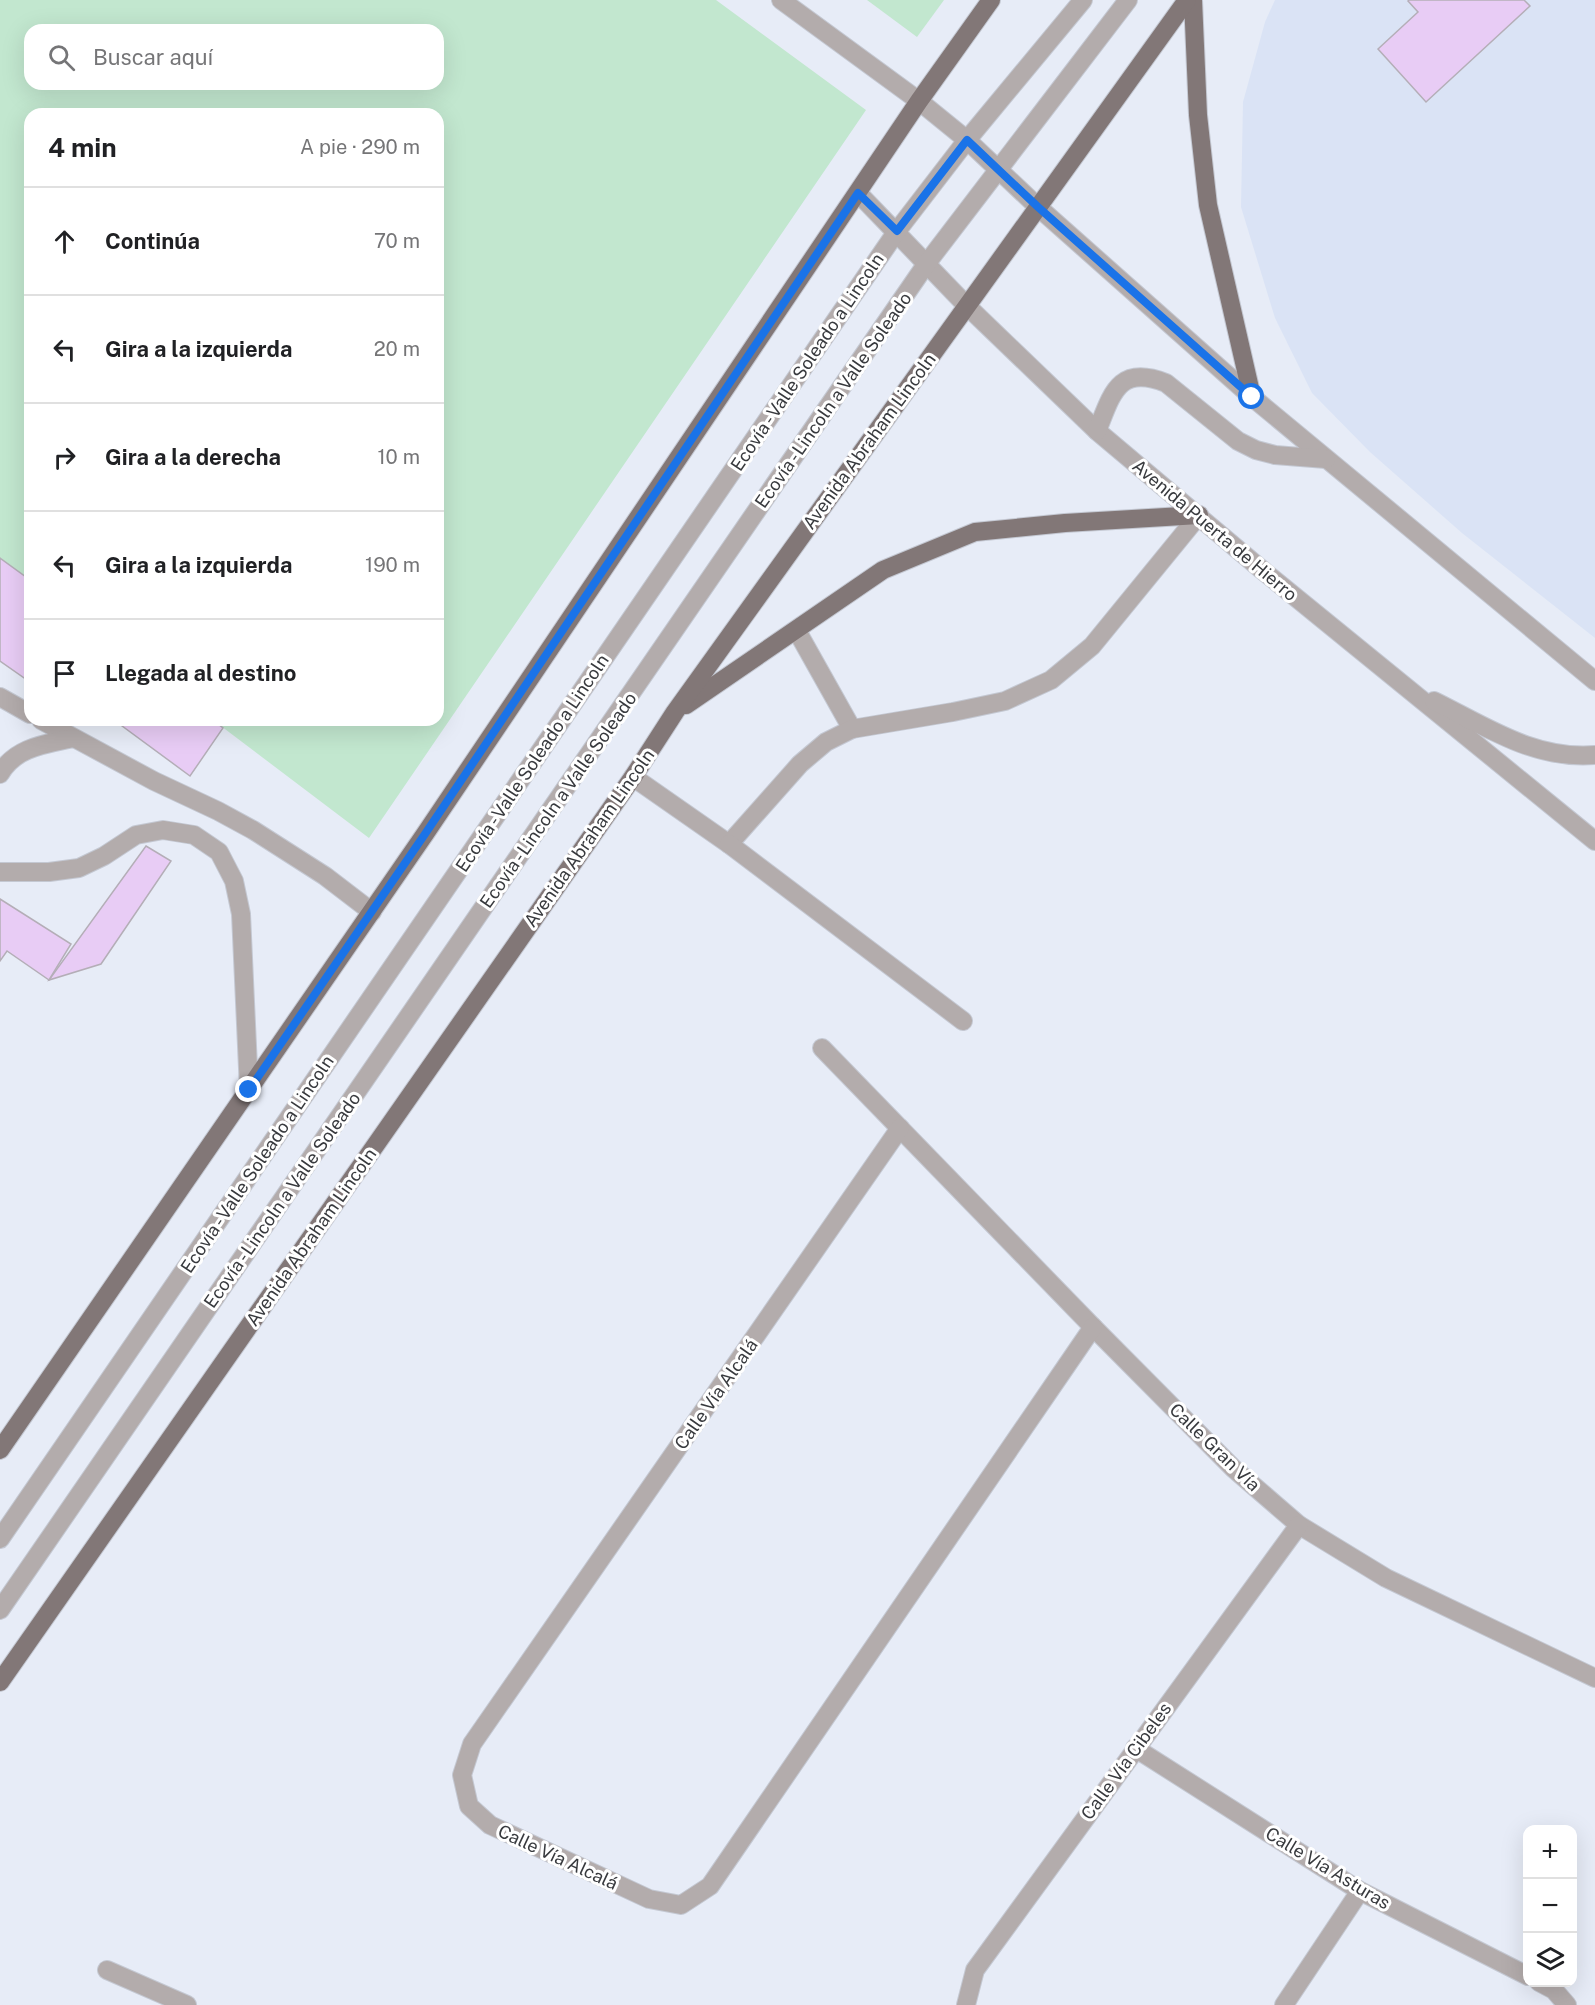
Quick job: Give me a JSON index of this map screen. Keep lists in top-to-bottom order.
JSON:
{
  "streets": {
    "main road": ["Avenida Abraham Lincoln"],
    "street": [
      "Ecovía - Valle Soleado a Lincoln",
      "Ecovía - Lincoln a Valle Soleado",
      "Avenida Puerta de Hierro",
      "Calle Vía Alcalá",
      "Calle Gran Vía",
      "Calle Vía Cibeles",
      "Calle Vía Asturas"
    ]
  },
  "crossings": [
    ["Ecovía - Valle Soleado a Lincoln", "Avenida Puerta de Hierro"],
    ["Ecovía - Lincoln a Valle Soleado", "Avenida Puerta de Hierro"],
    ["Avenida Abraham Lincoln", "Avenida Puerta de Hierro"],
    ["Calle Vía Alcalá", "Calle Gran Vía"],
    ["Calle Gran Vía", "Calle Vía Cibeles"],
    ["Calle Vía Cibeles", "Calle Vía Asturas"]
  ],
  "page": {
    "search": "Buscar aquí",
    "heading": ["4 min", "A pie · 290 m"],
    "list": [
      ["Continúa", "70 m"],
      ["Gira a la izquierda", "20 m"],
      ["Gira a la derecha", "10 m"],
      ["Gira a la izquierda", "190 m"],
      "Llegada al destino"
    ],
    "map_buttons": ["+", "−"]
  }
}
